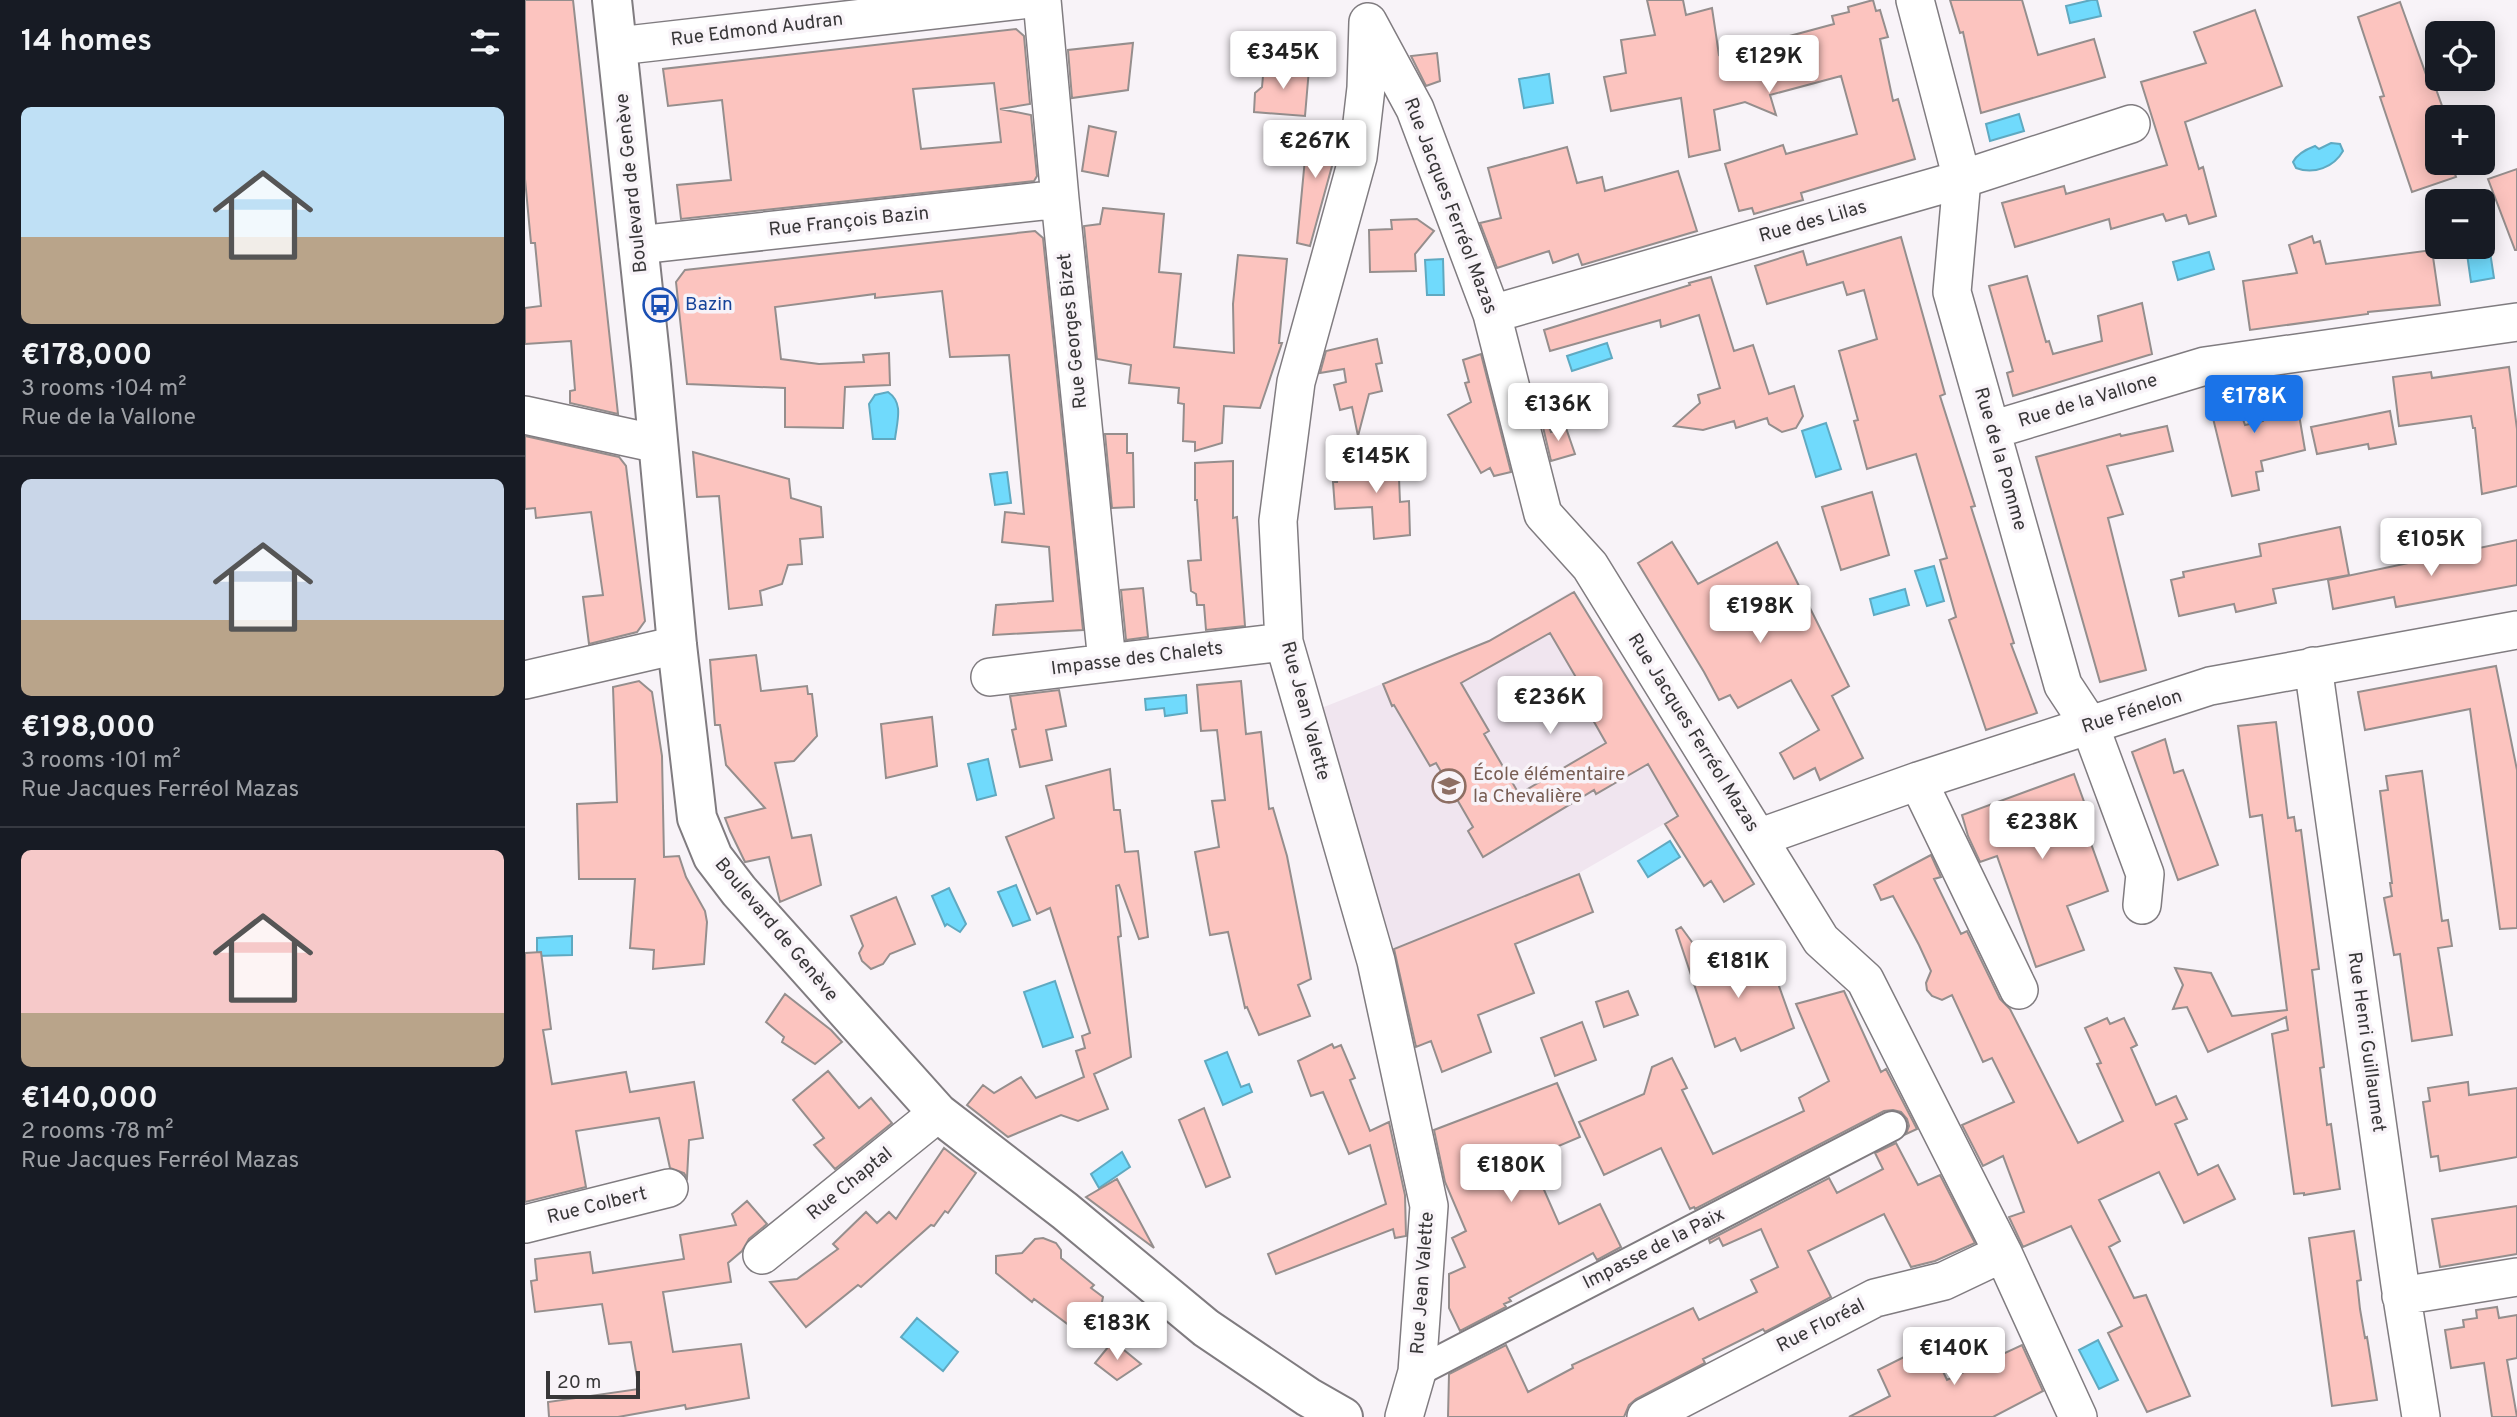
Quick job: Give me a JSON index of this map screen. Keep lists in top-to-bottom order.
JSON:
{
  "streets": {
    "street": [
      "Rue Edmond Audran",
      "Boulevard de Genève",
      "Rue Jacques Ferréol Mazas",
      "Rue François Bazin",
      "Rue des Lilas",
      "Rue Georges Bizet",
      "Rue de la Vallone",
      "Rue de la Pomme",
      "Impasse des Chalets",
      "Rue Jean Valette",
      "Rue Fénelon",
      "Rue Henri Guillaumet",
      "Rue Chaptal",
      "Rue Colbert",
      "Impasse de la Paix",
      "Rue Floréal"
    ]
  },
  "crossings": [
    ["Rue Edmond Audran", "Boulevard de Genève"],
    ["Boulevard de Genève", "Rue François Bazin"],
    ["Boulevard de Genève", "Rue Chaptal"],
    ["Rue Jacques Ferréol Mazas", "Rue des Lilas"],
    ["Rue Jacques Ferréol Mazas", "Rue Jean Valette"],
    ["Rue Jacques Ferréol Mazas", "Rue Fénelon"],
    ["Rue Jacques Ferréol Mazas", "Rue Floréal"],
    ["Rue François Bazin", "Rue Georges Bizet"],
    ["Rue des Lilas", "Rue de la Pomme"],
    ["Rue Georges Bizet", "Impasse des Chalets"],
    ["Rue de la Vallone", "Rue de la Pomme"],
    ["Rue de la Pomme", "Rue Fénelon"],
    ["Impasse des Chalets", "Rue Jean Valette"],
    ["Rue Jean Valette", "Impasse de la Paix"],
    ["Rue Fénelon", "Rue Henri Guillaumet"]
  ],
  "places": {
    "bus stop": ["Bazin"],
    "school or university": ["École élémentaire la Chevalière"]
  },
  "scale_bar": "20 m",
  "page": {
    "heading": "14 homes",
    "map_buttons": ["+", "−"],
    "price": [
      "€345K",
      "€129K",
      "€267K",
      "€178K",
      "€136K",
      "€145K",
      "€105K",
      "€198K",
      "€236K",
      "€238K",
      "€181K",
      "€180K",
      "€183K",
      "€140K"
    ],
    "list": [
      {
        "name": "€178,000",
        "note": "3 rooms · 104 m² · Rue de la Vallone"
      },
      {
        "name": "€198,000",
        "note": "3 rooms · 101 m² · Rue Jacques Ferréol Mazas"
      },
      {
        "name": "€140,000",
        "note": "2 rooms · 78 m² · Rue Jacques Ferréol Mazas"
      }
    ],
    "scale": "20 m"
  }
}
